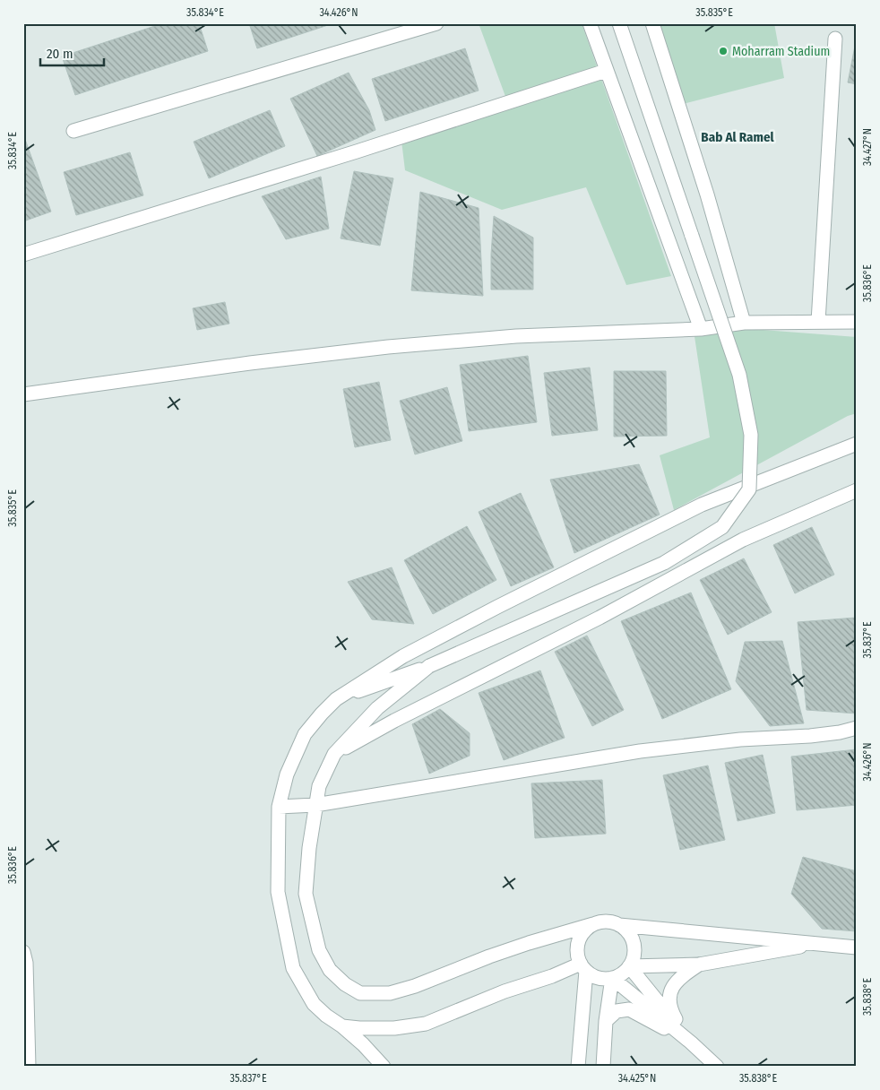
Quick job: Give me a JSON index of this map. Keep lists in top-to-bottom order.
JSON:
{
  "districts": ["Bab Al Ramel"],
  "places": ["Moharram Stadium"],
  "scale_bar": "20 m",
  "coordinates": [
    "35.834°E",
    "34.426°N",
    "35.835°E",
    "34.427°N",
    "35.836°E",
    "35.837°E",
    "35.838°E",
    "34.425°N"
  ]
}
